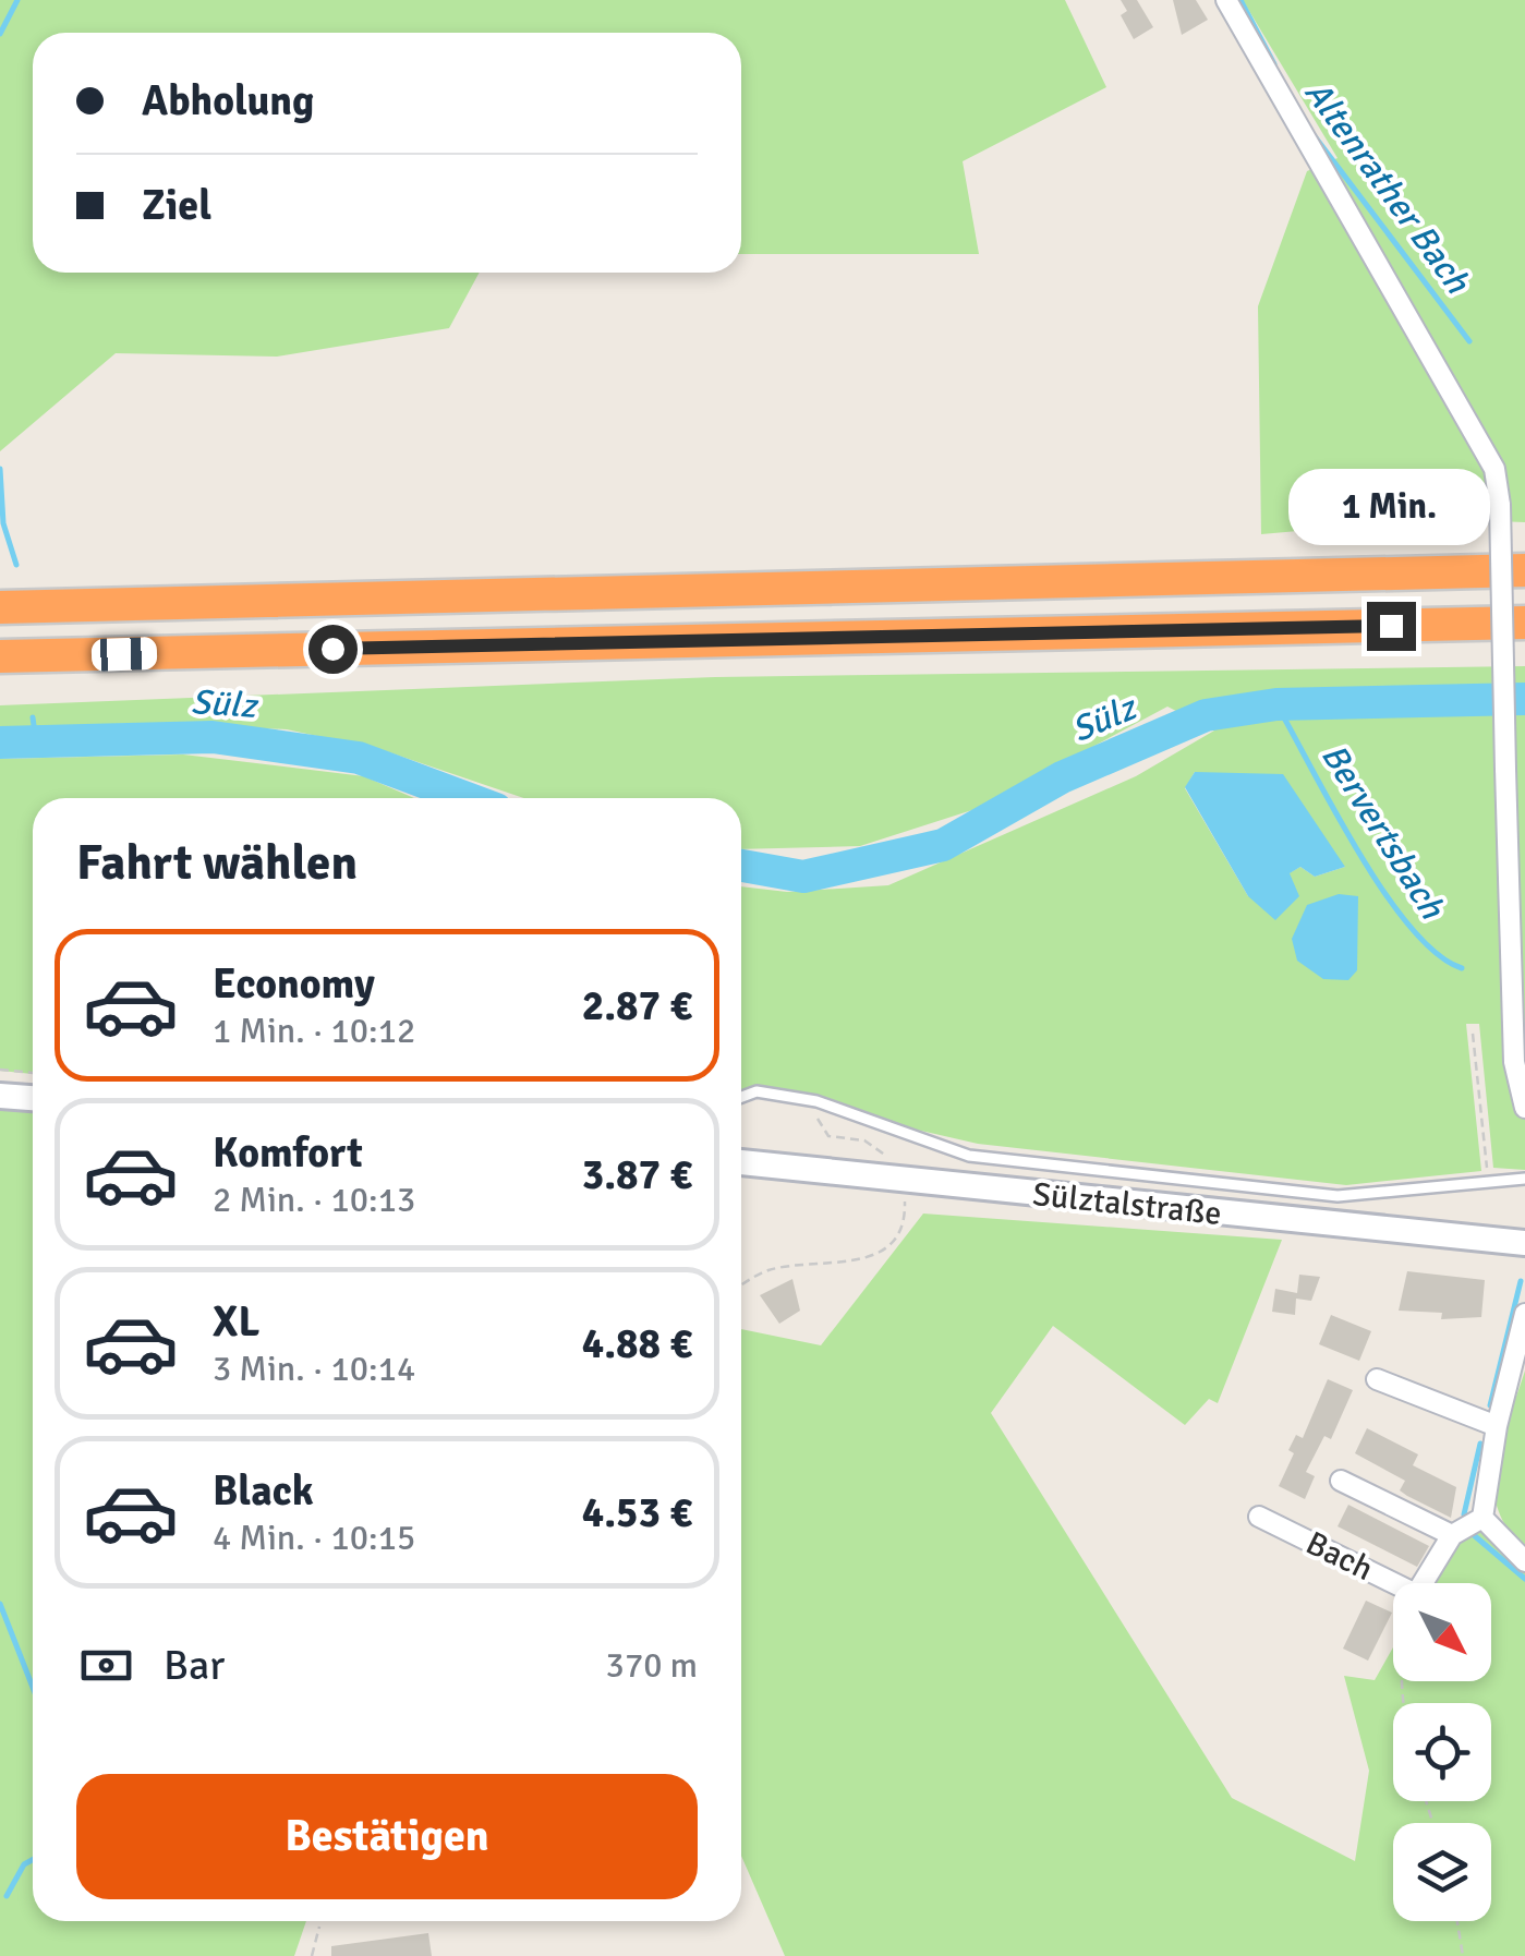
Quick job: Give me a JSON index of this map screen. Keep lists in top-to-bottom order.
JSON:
{
  "streets": {
    "main road": ["Sülztalstraße"],
    "street": ["Bach"]
  },
  "water": ["Altenrather Bach", "Sülz", "Bervertsbach"],
  "north": "bottom right",
  "page": {
    "banner": ["Abholung", "Ziel"],
    "bubble": "1 Min.",
    "heading": "Fahrt wählen",
    "list": [
      {
        "name": "Economy",
        "note": "1 Min. · 10:12",
        "value": "2.87 €"
      },
      {
        "name": "Komfort",
        "note": "2 Min. · 10:13",
        "value": "3.87 €"
      },
      {
        "name": "XL",
        "note": "3 Min. · 10:14",
        "value": "4.88 €"
      },
      {
        "name": "Black",
        "note": "4 Min. · 10:15",
        "value": "4.53 €"
      }
    ],
    "pay": ["Bar", "370 m"],
    "buttons": "Bestätigen"
  }
}
